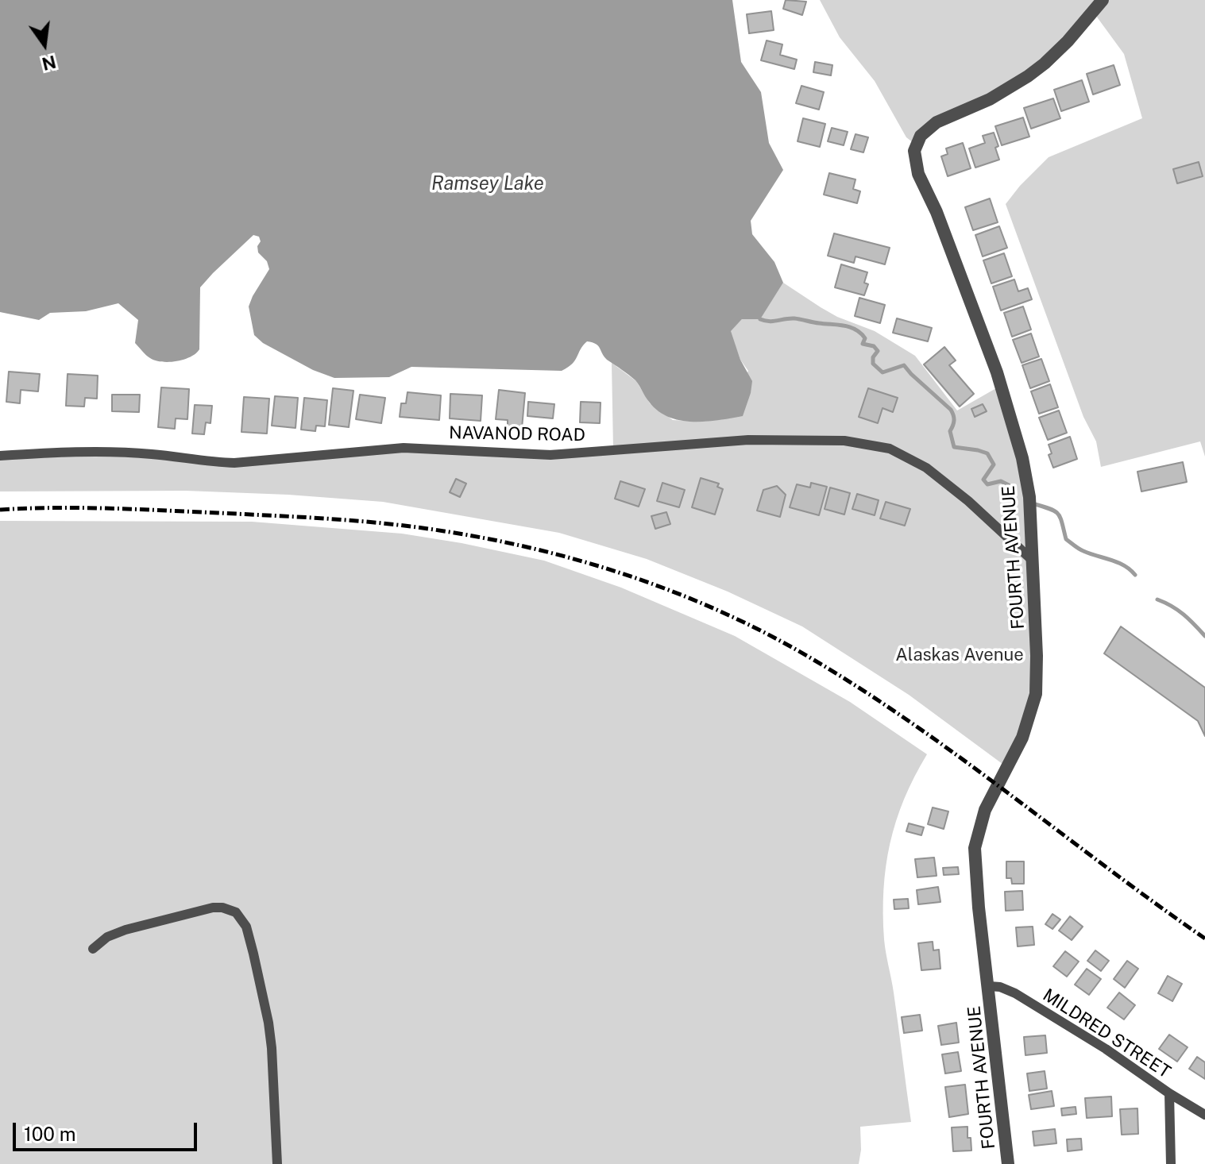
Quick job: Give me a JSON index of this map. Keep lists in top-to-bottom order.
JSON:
{
  "streets": {
    "street": ["NAVANOD ROAD", "FOURTH AVENUE", "MILDRED STREET"]
  },
  "crossings": [
    ["NAVANOD ROAD", "FOURTH AVENUE"],
    ["FOURTH AVENUE", "MILDRED STREET"]
  ],
  "water": ["Ramsey Lake"],
  "parks": ["Alaskas Avenue"],
  "scale_bar": "100 m",
  "north": "bottom"
}
